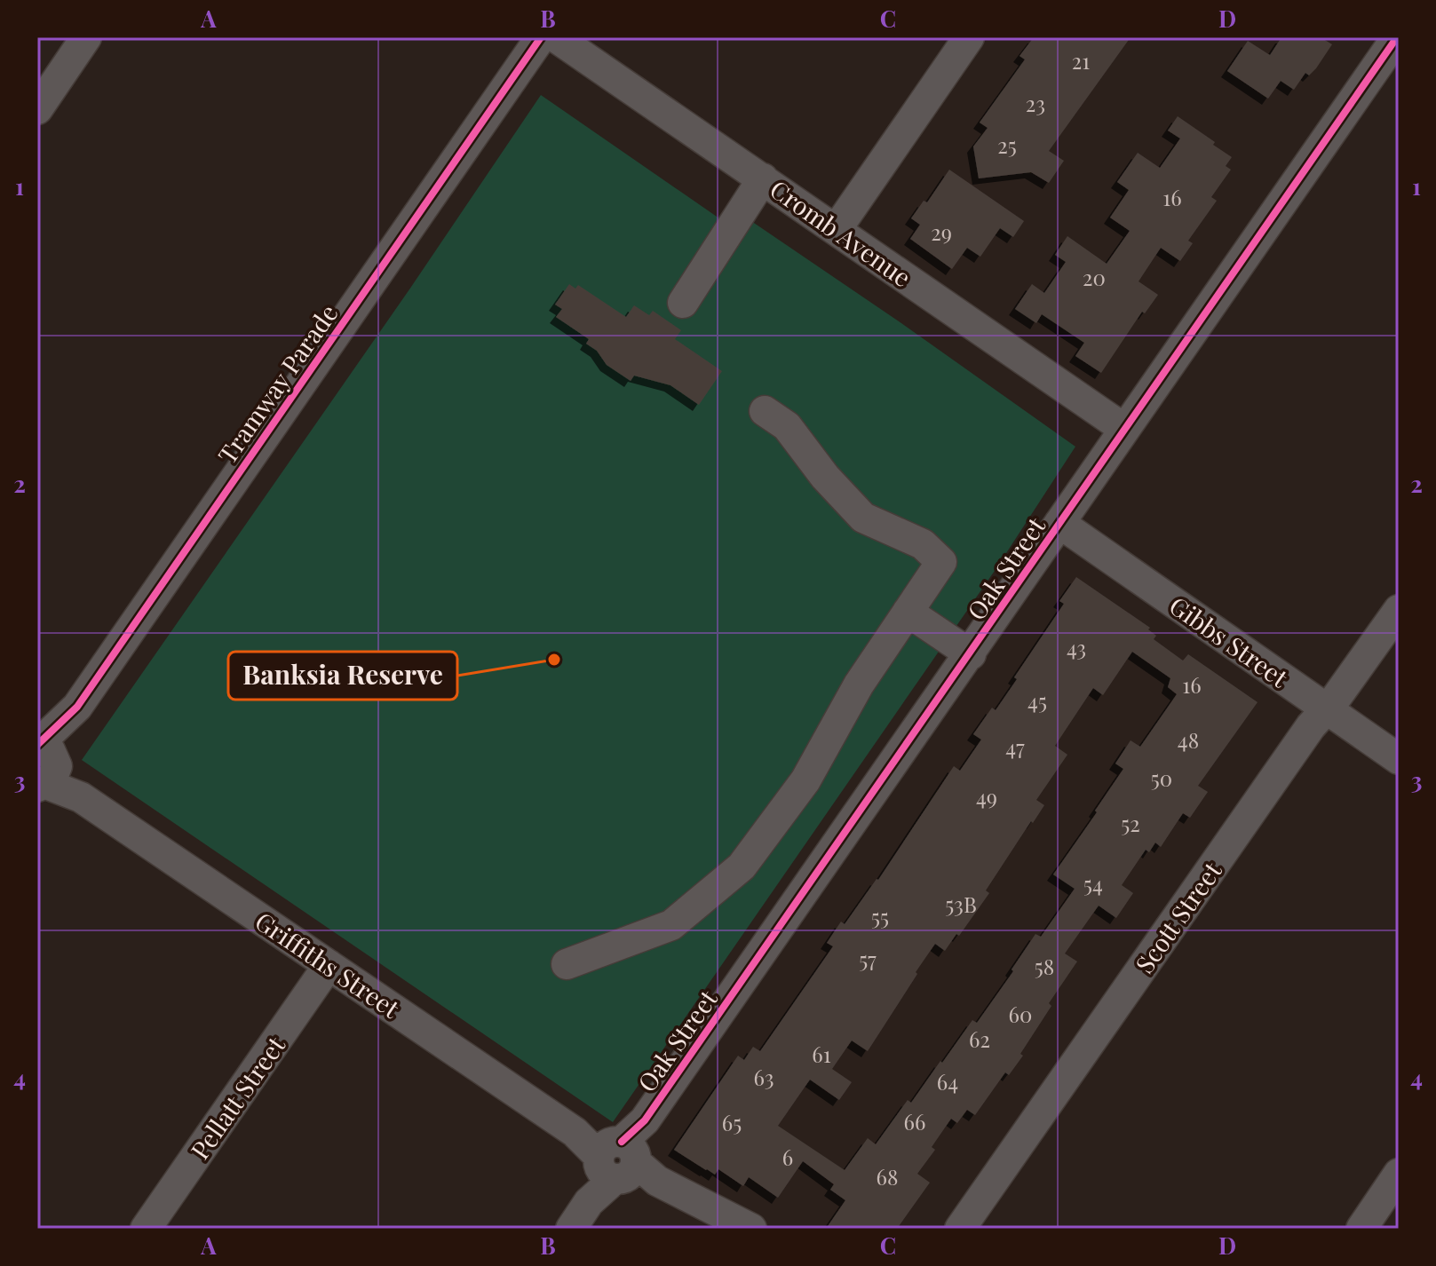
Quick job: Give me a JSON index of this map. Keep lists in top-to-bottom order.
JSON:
{
  "streets": {
    "street": [
      "Cromb Avenue",
      "Tramway Parade",
      "Oak Street",
      "Gibbs Street",
      "Scott Street",
      "Griffiths Street",
      "Pellatt Street"
    ]
  },
  "crossings": [
    ["Cromb Avenue", "Oak Street"],
    ["Tramway Parade", "Griffiths Street"],
    ["Oak Street", "Gibbs Street"],
    ["Oak Street", "Griffiths Street"],
    ["Gibbs Street", "Scott Street"],
    ["Griffiths Street", "Pellatt Street"]
  ],
  "places": ["Banksia Reserve"],
  "house_numbers": [
    "21",
    "23",
    "25",
    "16",
    "29",
    "20",
    "43",
    "16",
    "45",
    "48",
    "47",
    "50",
    "49",
    "52",
    "54",
    "53B",
    "55",
    "57",
    "58",
    "60",
    "62",
    "61",
    "63",
    "64",
    "66",
    "65",
    "6",
    "68"
  ],
  "grid": {
    "columns": [
      "A",
      "B",
      "C",
      "D"
    ],
    "rows": [
      "1",
      "2",
      "3",
      "4"
    ]
  }
}
